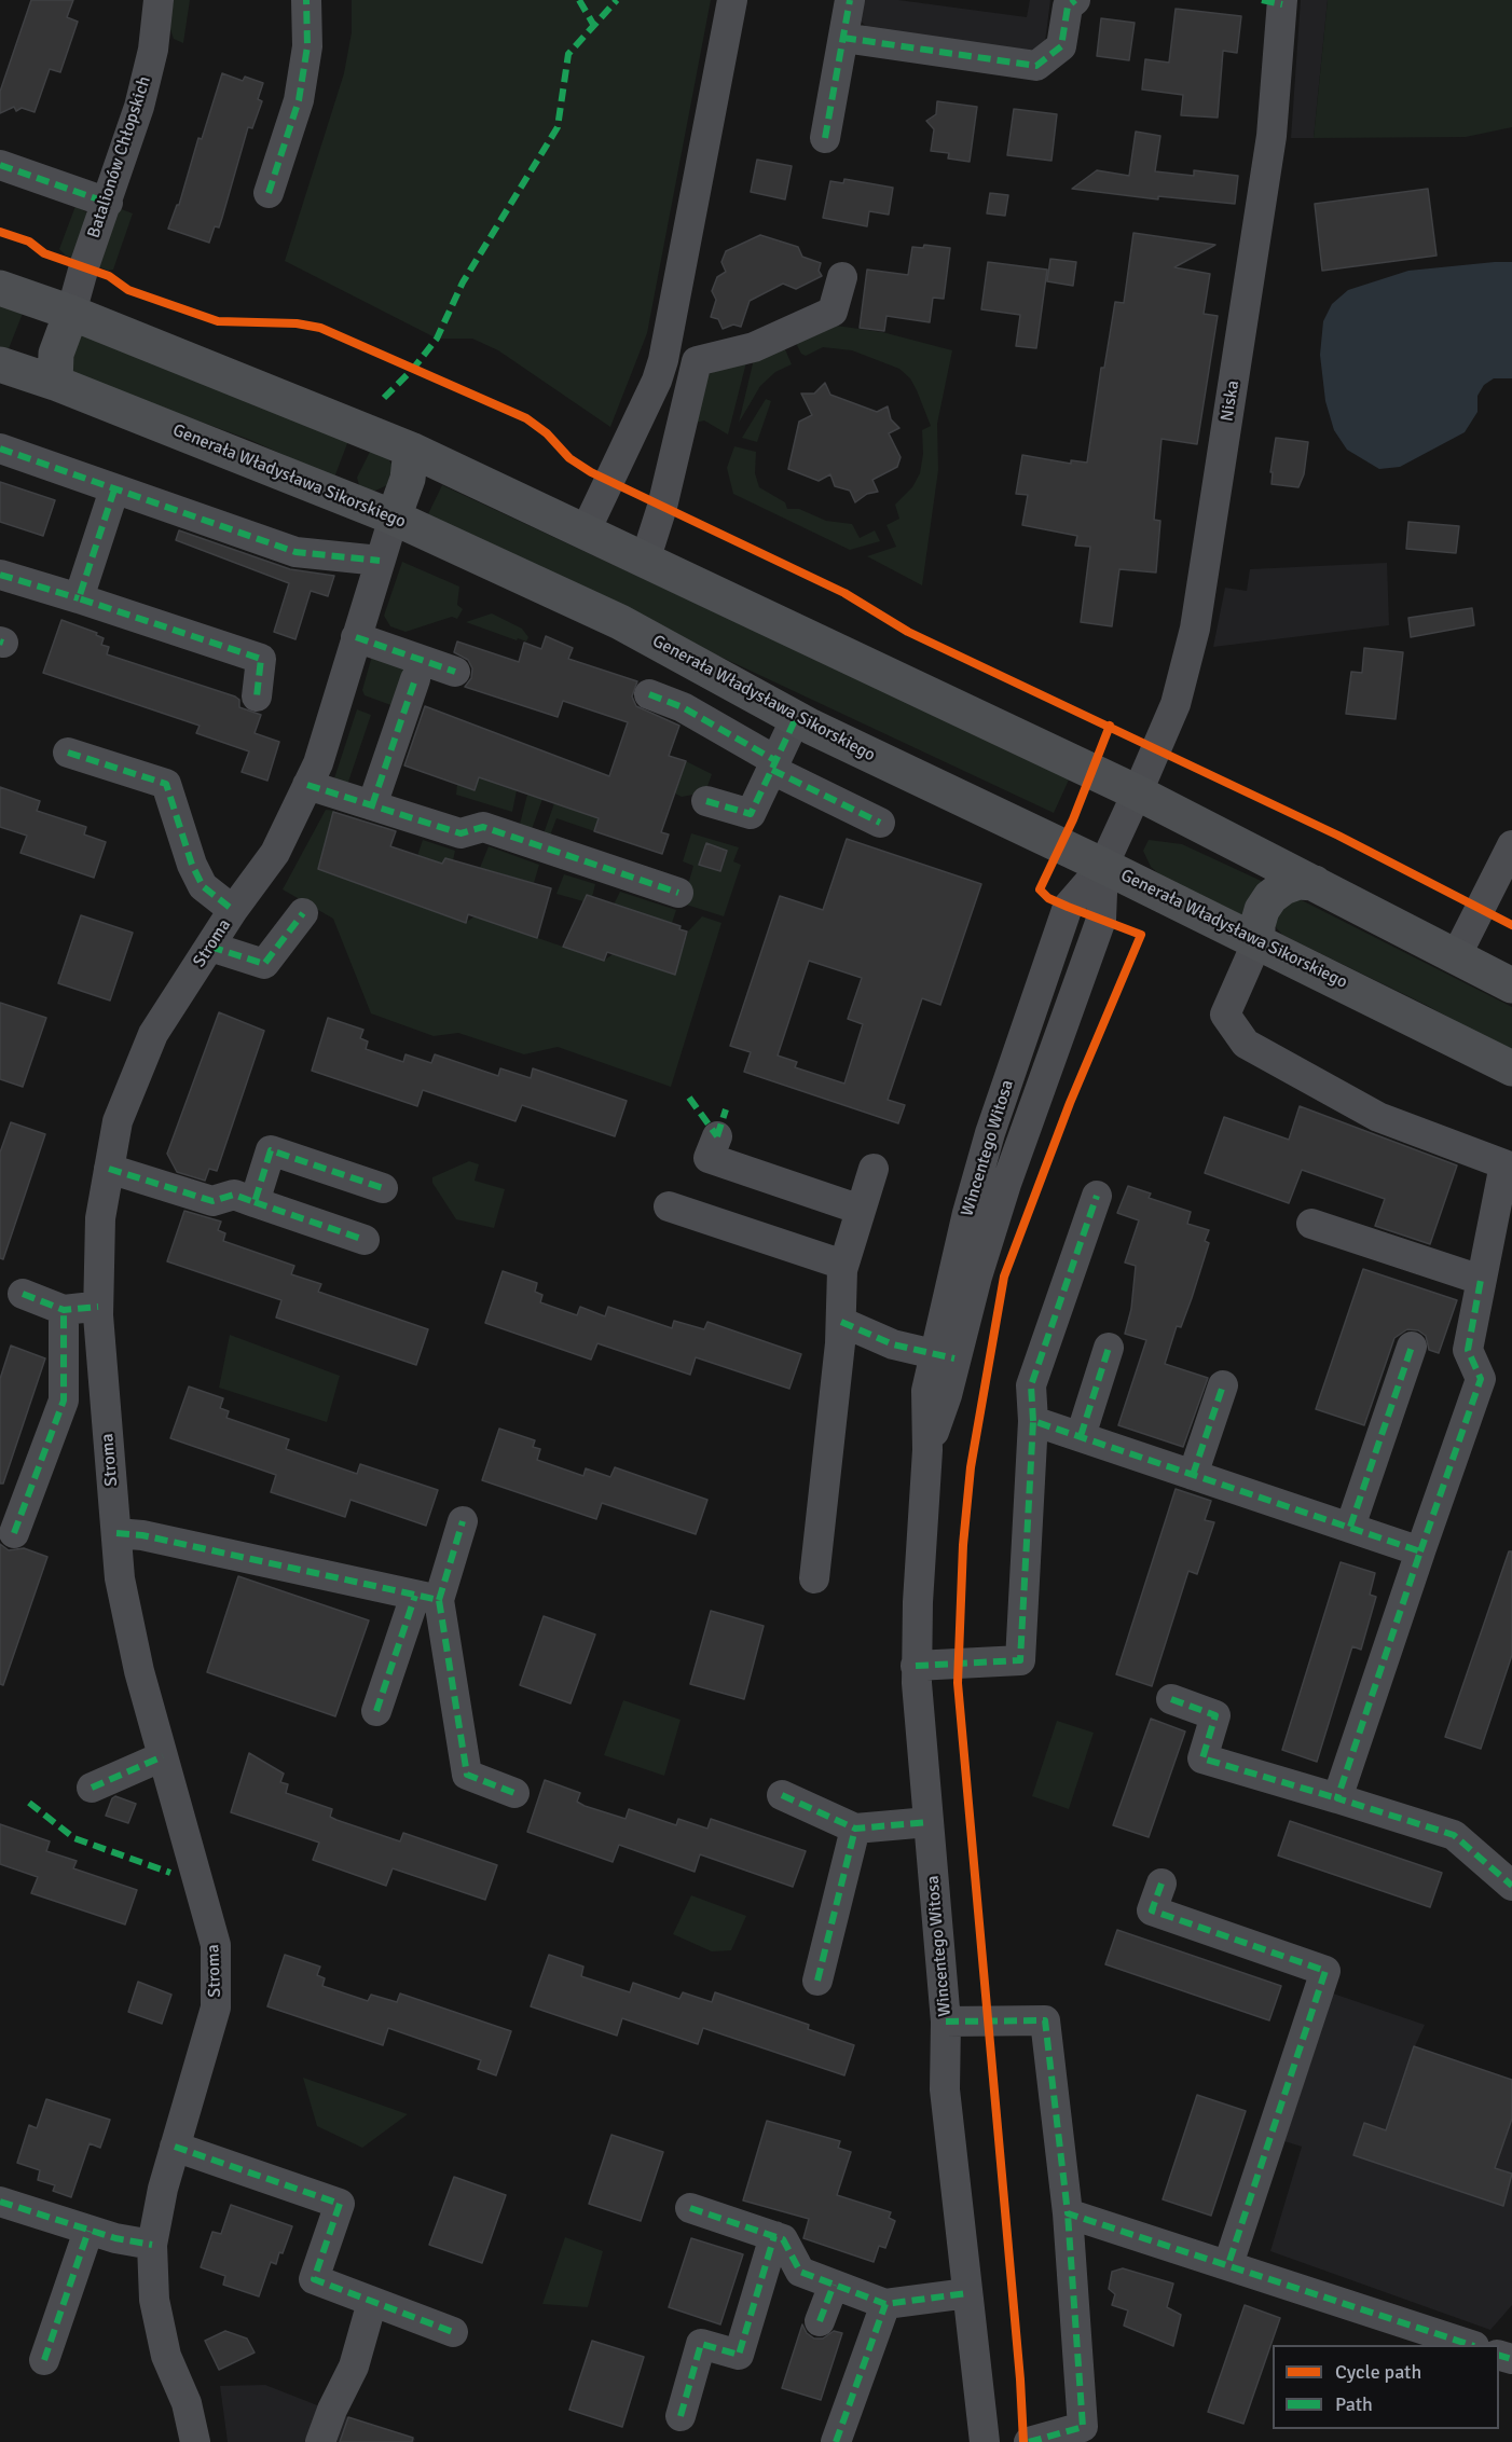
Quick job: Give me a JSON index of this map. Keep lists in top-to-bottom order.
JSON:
{
  "streets": {
    "main road": ["Generała Władysława Sikorskiego"],
    "street": [
      "Batalionów Chłopskich",
      "Niska",
      "Stroma",
      "Wincentego Witosa"
    ]
  },
  "crossings": [
    ["Niska", "Wincentego Witosa"],
    ["Generała Władysława Sikorskiego", "Stroma"],
    ["Generała Władysława Sikorskiego", "Wincentego Witosa"]
  ],
  "legend": ["Cycle path", "Path"]
}
